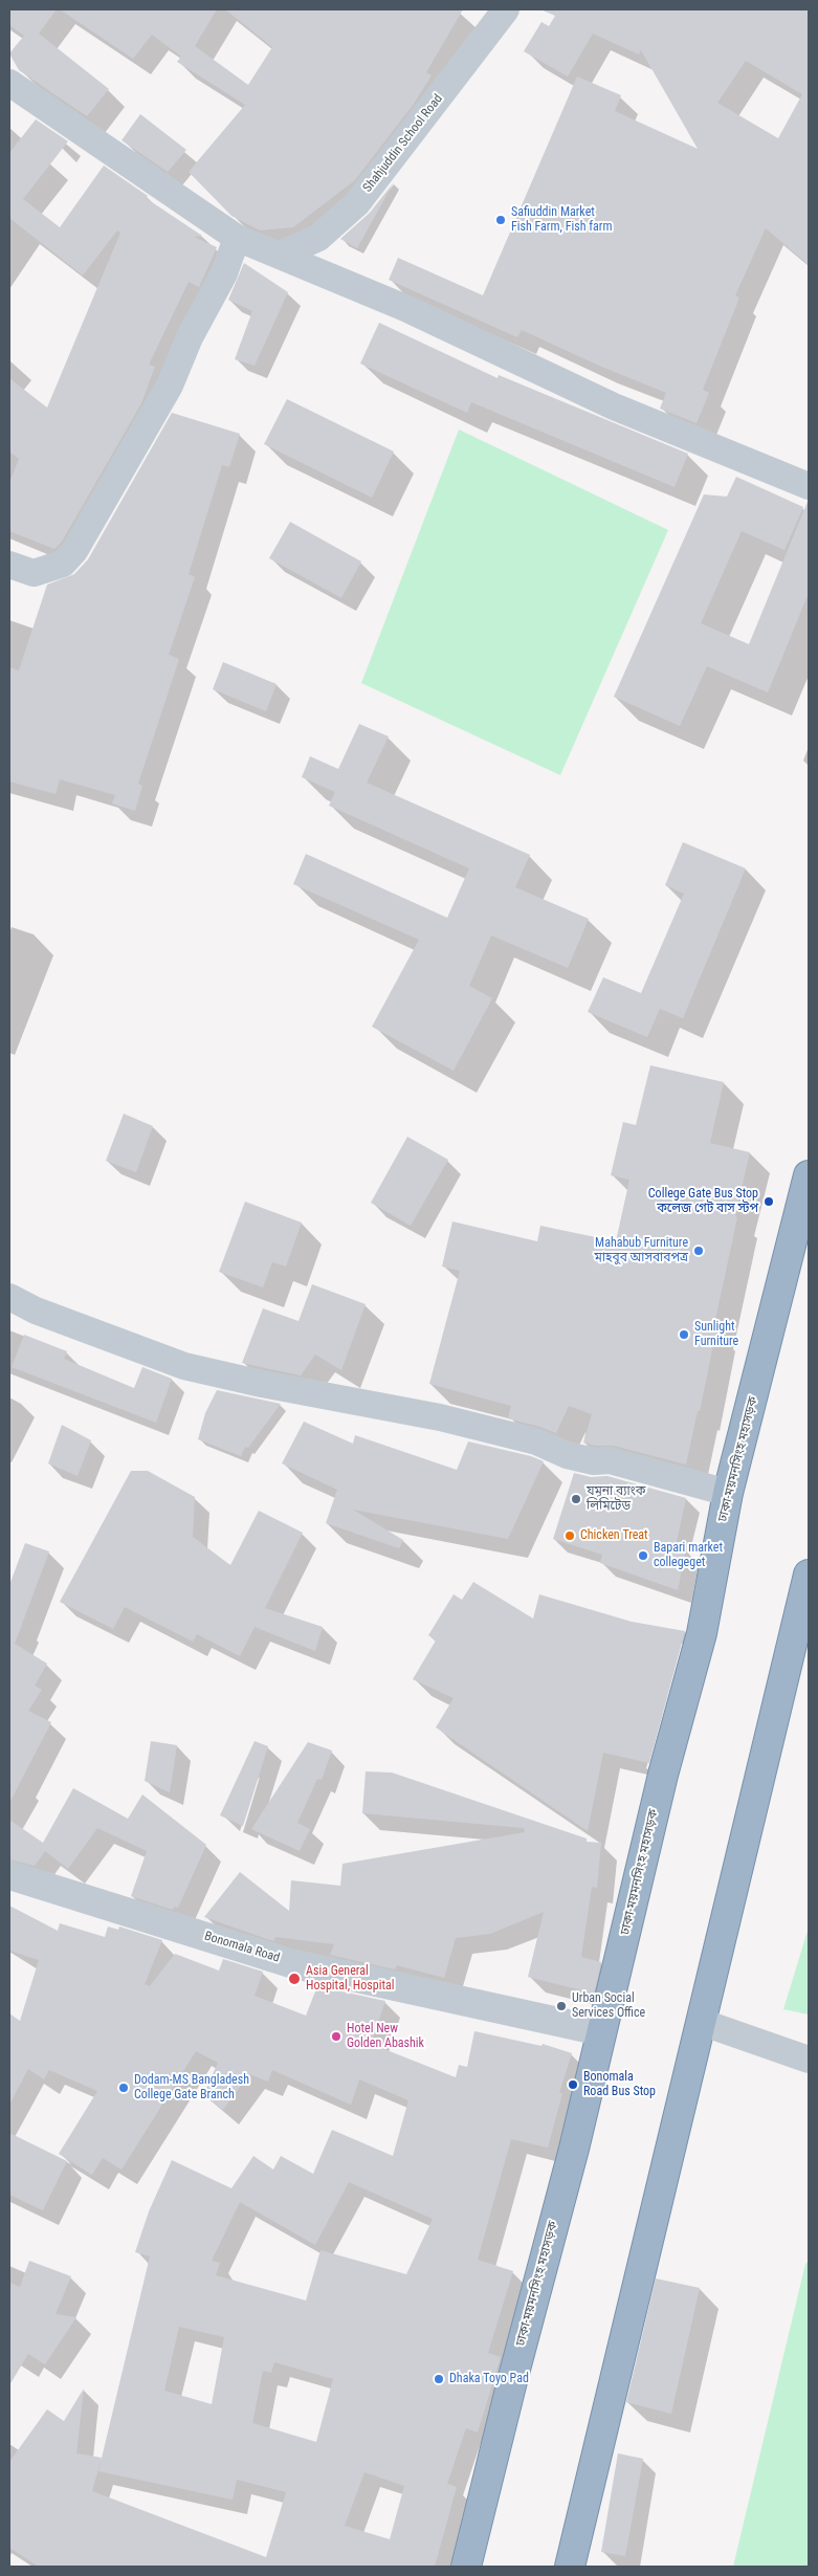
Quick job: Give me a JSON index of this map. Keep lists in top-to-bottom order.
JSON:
{
  "streets": {
    "highway": ["ঢাকা-ময়মনসিংহ মহাসড়ক"],
    "street": ["Shahjuddin School Road", "Bonomala Road"]
  },
  "crossings": [
    ["ঢাকা-ময়মনসিংহ মহাসড়ক", "Bonomala Road"]
  ],
  "places": [
    "Safiuddin Market Fish Farm, Fish farm",
    "College Gate Bus Stop কলেজ গেট বাস স্টপ",
    "Mahabub Furniture মাহবুব আসবাবপত্র",
    "Sunlight Furniture",
    "যমুনা ব্যাংক লিমিটেড",
    "Chicken Treat",
    "Bapari market collegeget",
    "Asia General Hospital, Hospital",
    "Urban Social Services Office",
    "Hotel New Golden Abashik",
    "Bonomala Road Bus Stop",
    "Dodam-MS Bangladesh College Gate Branch",
    "Dhaka Toyo Pad"
  ]
}
